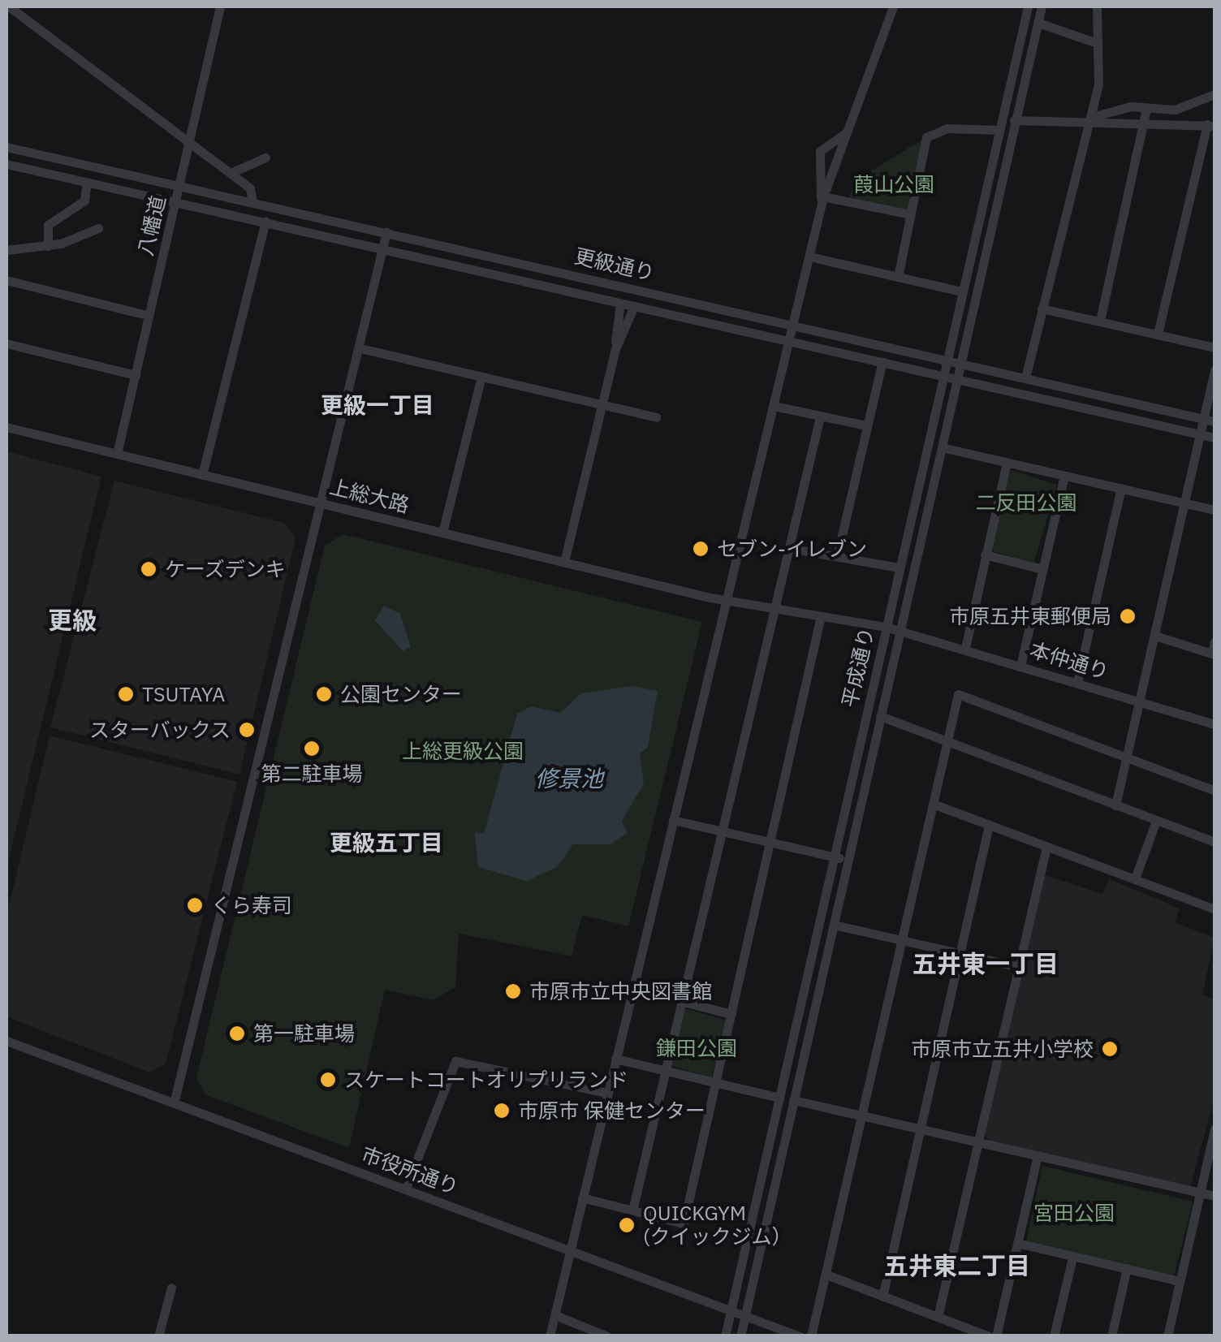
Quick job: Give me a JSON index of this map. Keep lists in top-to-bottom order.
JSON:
{
  "streets": {
    "street": [
      "八幡道",
      "更級通り",
      "上総大路",
      "本仲通り",
      "平成通り",
      "市役所通り"
    ]
  },
  "crossings": [
    ["八幡道", "更級通り"],
    ["八幡道", "上総大路"],
    ["更級通り", "平成通り"],
    ["上総大路", "本仲通り"],
    ["本仲通り", "平成通り"],
    ["平成通り", "市役所通り"]
  ],
  "districts": [
    "更級一丁目",
    "更級",
    "更級五丁目",
    "五井東一丁目",
    "五井東二丁目"
  ],
  "water": ["修景池"],
  "parks": [
    "葭山公園",
    "二反田公園",
    "上総更級公園",
    "鎌田公園",
    "宮田公園"
  ],
  "places": [
    "セブン-イレブン",
    "ケーズデンキ",
    "市原五井東郵便局",
    "TSUTAYA",
    "公園センター",
    "スターバックス",
    "第二駐車場",
    "くら寿司",
    "市原市立中央図書館",
    "第一駐車場",
    "市原市立五井小学校",
    "スケートコートオリプリランド",
    "市原市 保健センター",
    "QUICKGYM (クイックジム）"
  ]
}
